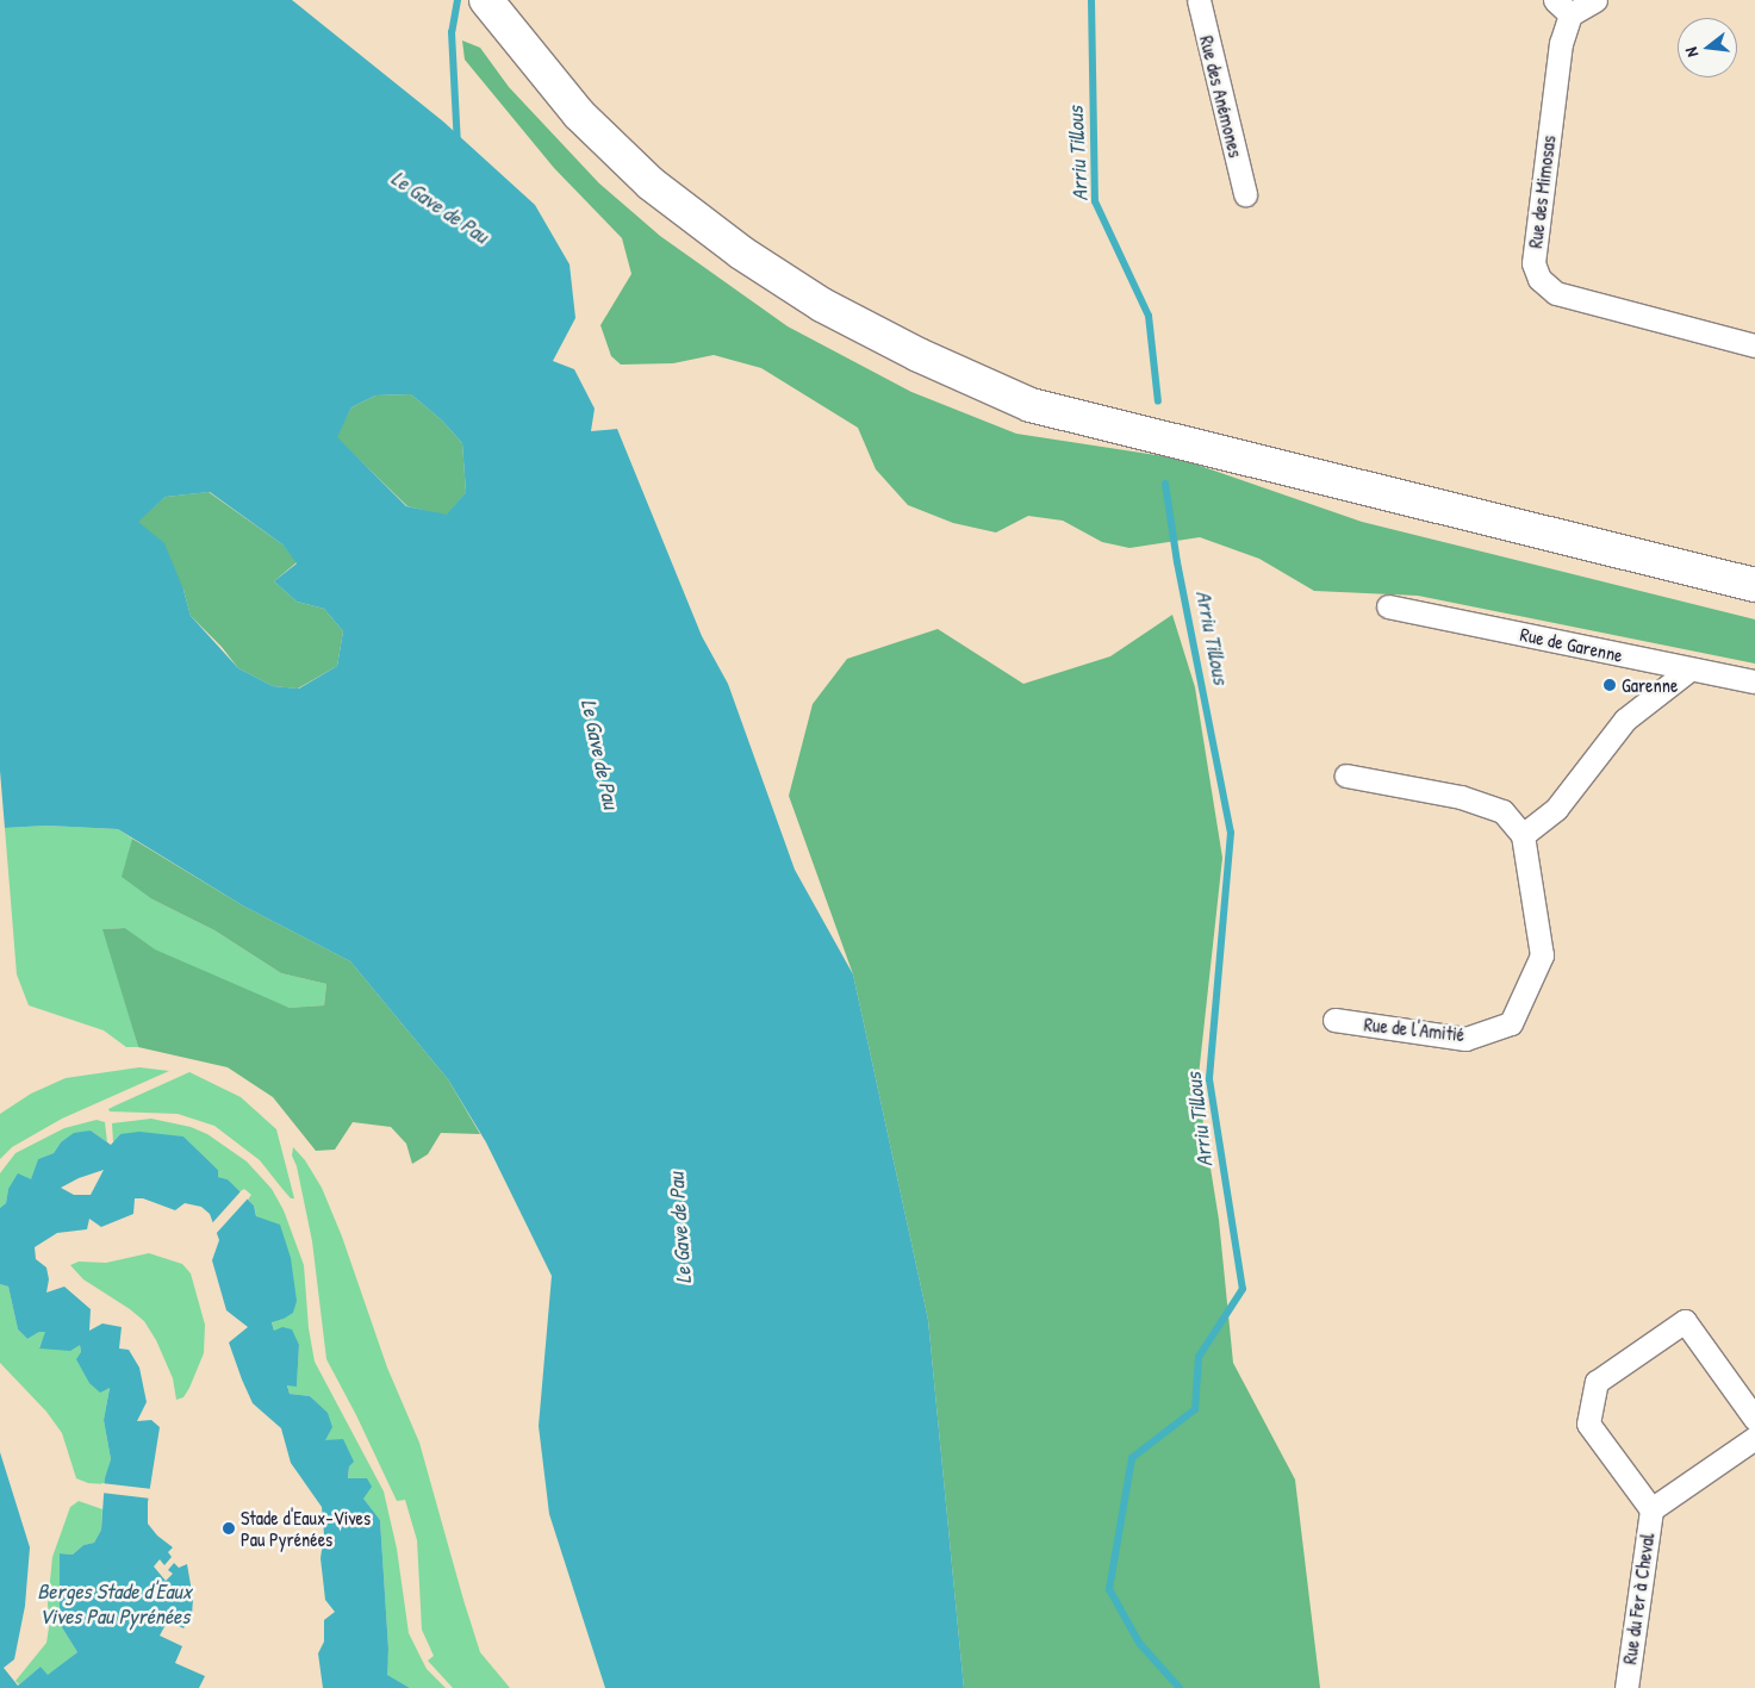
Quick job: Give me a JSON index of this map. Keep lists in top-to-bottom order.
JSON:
{
  "streets": {
    "street": [
      "Rue des Anémones",
      "Rue des Mimosas",
      "Rue de Garenne",
      "Rue de l'Amitié",
      "Rue du Fer à Cheval"
    ]
  },
  "water": ["Arriu Tillous", "Le Gave de Pau", "Berges Stade d'Eaux Vives Pau Pyrénées"],
  "places": ["Garenne", "Stade d'Eaux-Vives Pau Pyrénées"],
  "north": "left"
}
